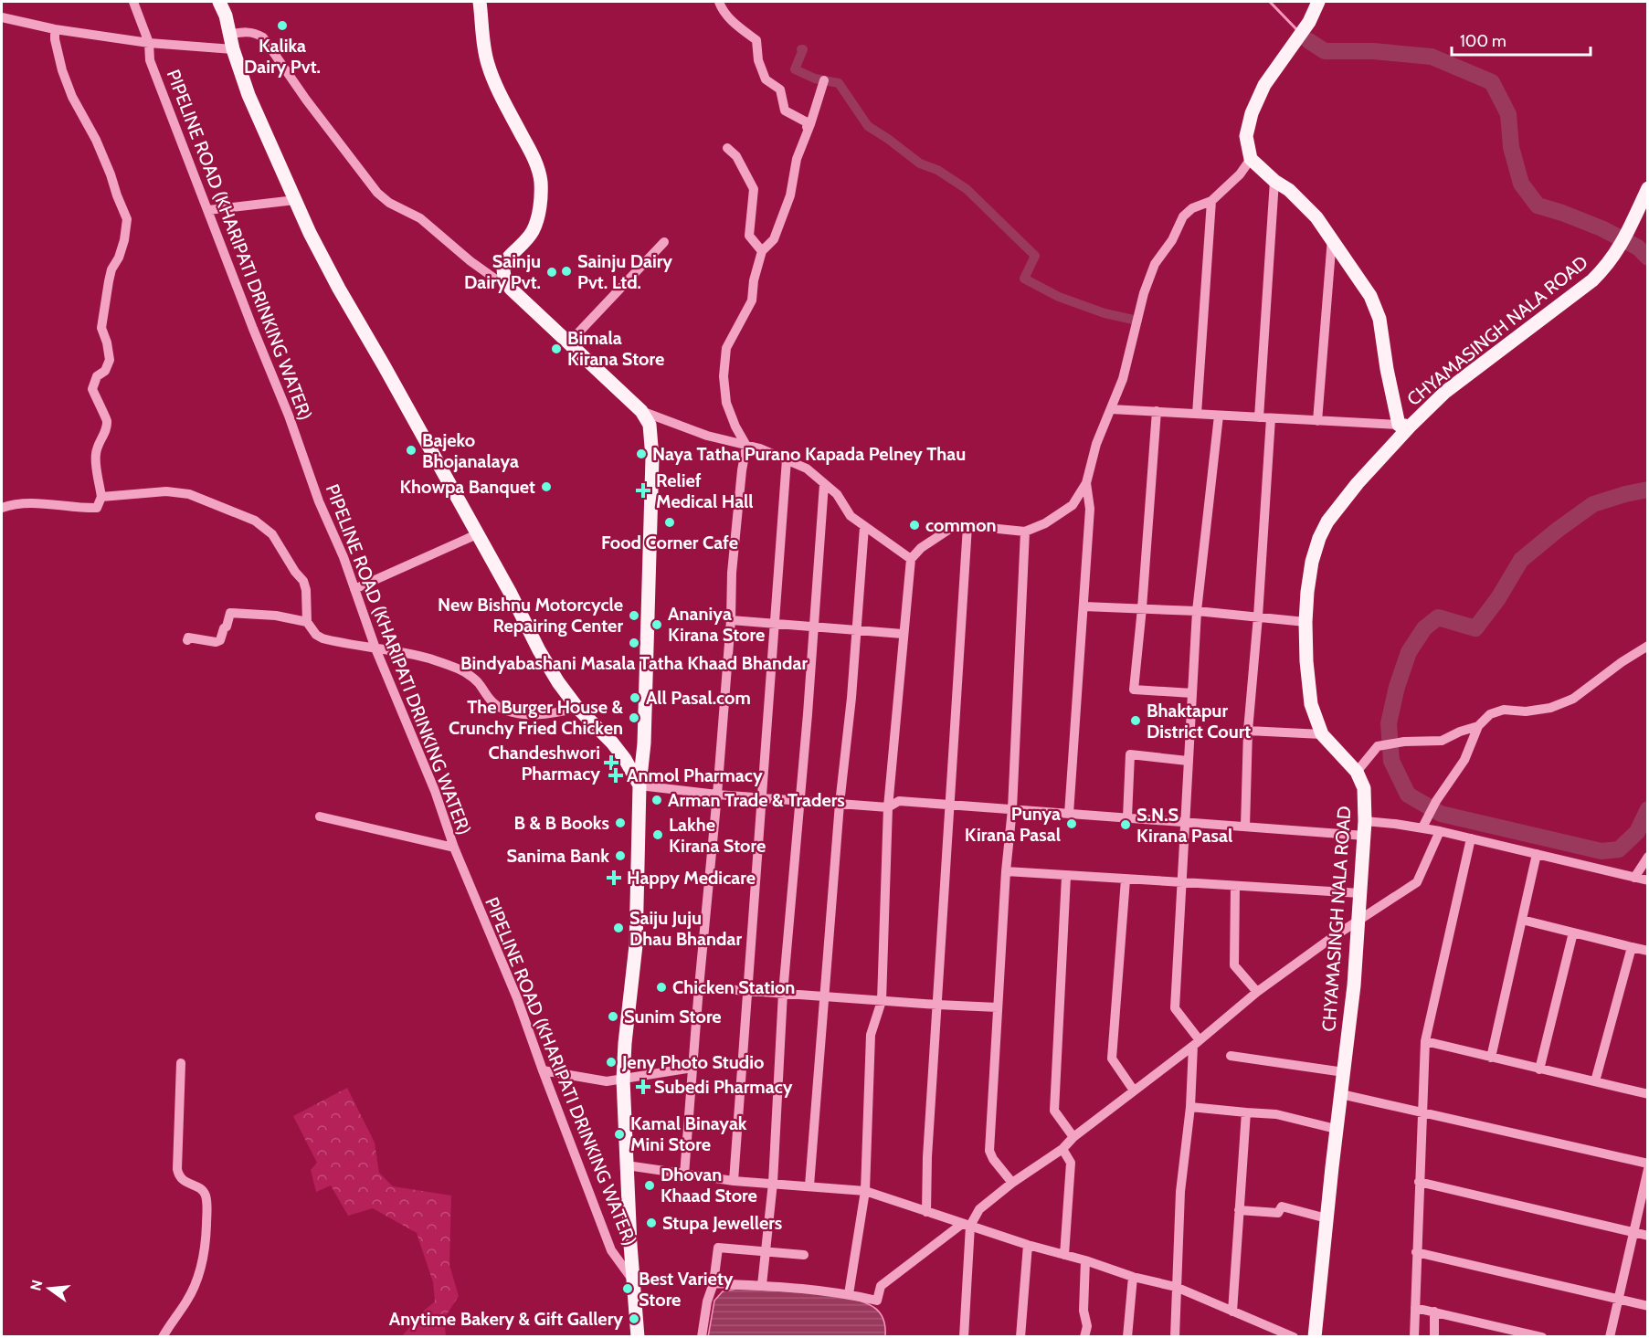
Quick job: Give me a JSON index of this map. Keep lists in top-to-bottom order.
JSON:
{
  "streets": {
    "main road": ["CHYAMASINGH NALA ROAD"],
    "street": ["PIPELINE ROAD (KHARIPATI DRINKING WATER)"]
  },
  "places": {
    "other": [
      "Kalika Dairy Pvt.",
      "Sainju Dairy Pvt. Ltd.",
      "Sainju Dairy Pvt.",
      "Bimala Kirana Store",
      "Bajeko Bhojanalaya",
      "Naya Tatha Purano Kapada Pelney Thau",
      "Khowpa Banquet",
      "Food Corner Cafe",
      "common",
      "New Bishnu Motorcycle Repairing Center",
      "Ananiya Kirana Store",
      "Bindyabashani Masala Tatha Khaad Bhandar",
      "All Pasal.com",
      "The Burger House & Crunchy Fried Chicken",
      "Bhaktapur District Court",
      "Arman Trade & Traders",
      "B & B Books",
      "Punya Kirana Pasal",
      "S.N.S Kirana Pasal",
      "Lakhe Kirana Store",
      "Sanima Bank",
      "Saiju Juju Dhau Bhandar",
      "Chicken Station",
      "Sunim Store",
      "Jeny Photo Studio",
      "Kamal Binayak Mini Store",
      "Dhovan Khaad Store",
      "Stupa Jewellers",
      "Best Variety Store",
      "Anytime Bakery & Gift Gallery"
    ],
    "health": [
      "Relief Medical Hall",
      "Chandeshwori Pharmacy",
      "Anmol Pharmacy",
      "Happy Medicare",
      "Subedi Pharmacy"
    ]
  },
  "scale_bar": "100 m",
  "north": "left"
}
